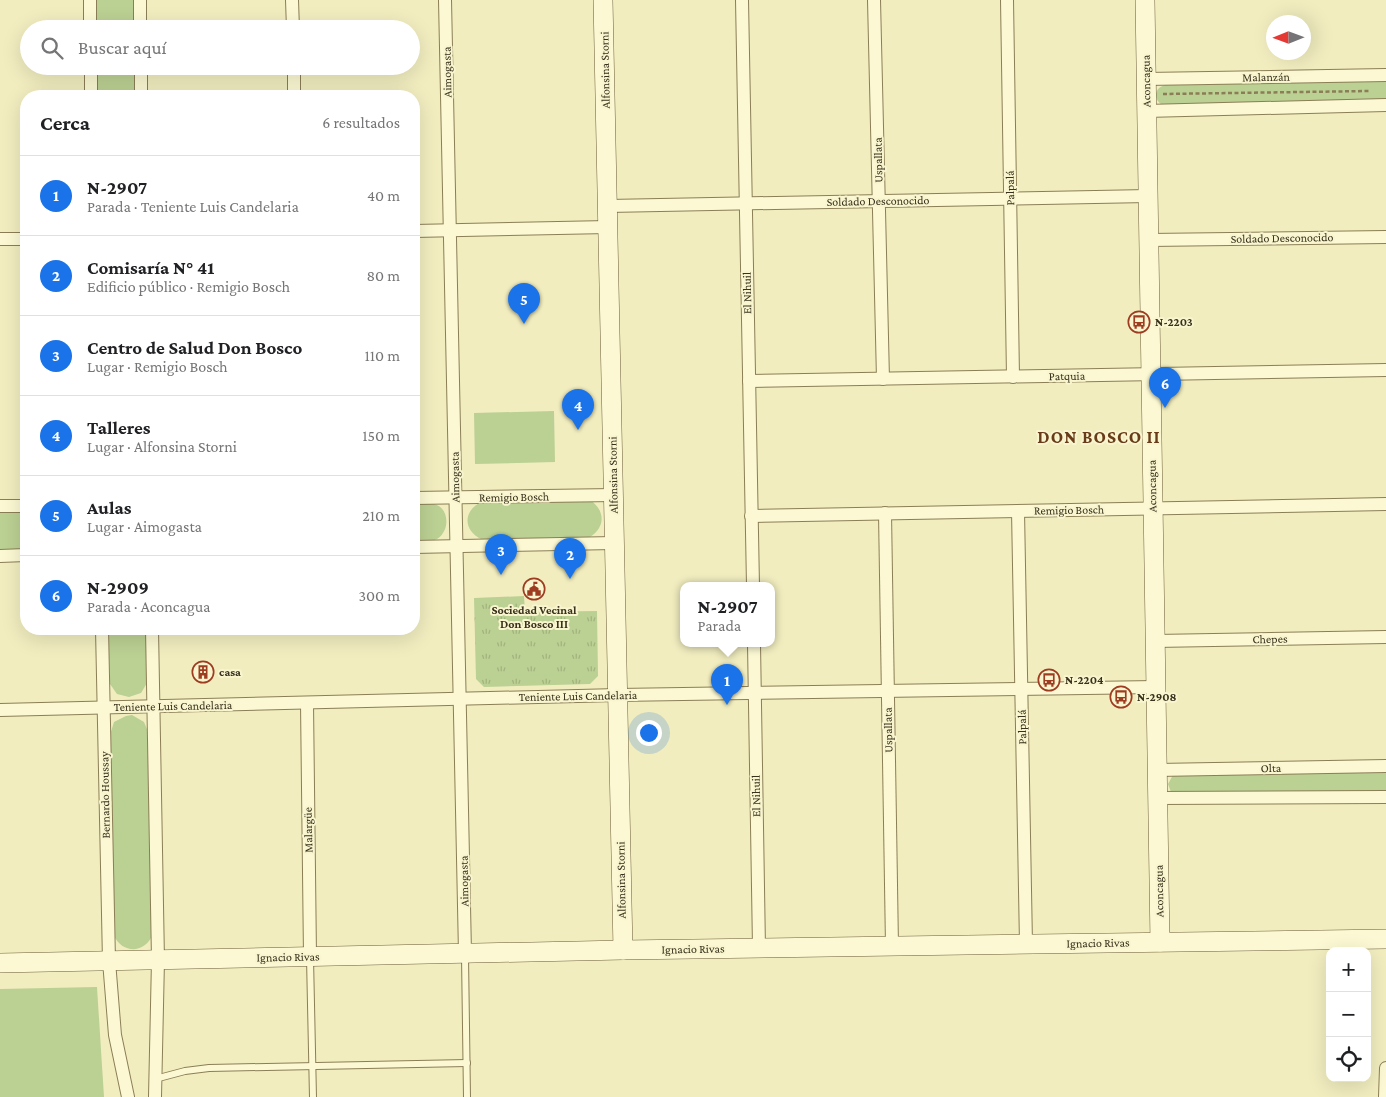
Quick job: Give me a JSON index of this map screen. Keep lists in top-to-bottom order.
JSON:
{
  "streets": {
    "street": [
      "Alfonsina Storni",
      "Aimogasta",
      "Malanzán",
      "Aconcagua",
      "Uspallata",
      "Palpalá",
      "Soldado Desconocido",
      "El Nihuil",
      "Patquia",
      "Remigio Bosch",
      "Chepes",
      "Teniente Luis Candelaria",
      "Olta",
      "Bernardo Houssay",
      "Malargüe",
      "Ignacio Rivas"
    ]
  },
  "crossings": [
    ["Alfonsina Storni", "Soldado Desconocido"],
    ["Alfonsina Storni", "Remigio Bosch"],
    ["Alfonsina Storni", "Teniente Luis Candelaria"],
    ["Alfonsina Storni", "Ignacio Rivas"],
    ["Aimogasta", "Remigio Bosch"],
    ["Aimogasta", "Teniente Luis Candelaria"],
    ["Aimogasta", "Ignacio Rivas"],
    ["Malanzán", "Aconcagua"],
    ["Aconcagua", "Soldado Desconocido"],
    ["Aconcagua", "Patquia"],
    ["Aconcagua", "Remigio Bosch"],
    ["Aconcagua", "Chepes"],
    ["Aconcagua", "Teniente Luis Candelaria"],
    ["Aconcagua", "Olta"],
    ["Aconcagua", "Ignacio Rivas"],
    ["Uspallata", "Soldado Desconocido"],
    ["Uspallata", "Patquia"],
    ["Uspallata", "Remigio Bosch"],
    ["Uspallata", "Teniente Luis Candelaria"],
    ["Uspallata", "Ignacio Rivas"],
    ["Palpalá", "Soldado Desconocido"],
    ["Palpalá", "Patquia"],
    ["Palpalá", "Remigio Bosch"],
    ["Palpalá", "Teniente Luis Candelaria"],
    ["Palpalá", "Ignacio Rivas"],
    ["Soldado Desconocido", "El Nihuil"],
    ["El Nihuil", "Patquia"],
    ["El Nihuil", "Remigio Bosch"],
    ["El Nihuil", "Teniente Luis Candelaria"],
    ["El Nihuil", "Ignacio Rivas"],
    ["Teniente Luis Candelaria", "Bernardo Houssay"],
    ["Teniente Luis Candelaria", "Malargüe"],
    ["Bernardo Houssay", "Ignacio Rivas"],
    ["Malargüe", "Ignacio Rivas"]
  ],
  "districts": ["DON BOSCO II"],
  "places": {
    "bus stop": ["N-2203", "N-2204", "N-2908"],
    "public building": ["Sociedad Vecinal Don Bosco III"],
    "building": ["casa"]
  },
  "north": "left",
  "page": {
    "search": "Buscar aquí",
    "heading": ["Cerca", "6 resultados"],
    "list": [
      {
        "mark": "1",
        "name": "N-2907",
        "note": "Parada · Teniente Luis Candelaria",
        "value": "40 m"
      },
      {
        "mark": "2",
        "name": "Comisaría N° 41",
        "note": "Edificio público · Remigio Bosch",
        "value": "80 m"
      },
      {
        "mark": "3",
        "name": "Centro de Salud Don Bosco",
        "note": "Lugar · Remigio Bosch",
        "value": "110 m"
      },
      {
        "mark": "4",
        "name": "Talleres",
        "note": "Lugar · Alfonsina Storni",
        "value": "150 m"
      },
      {
        "mark": "5",
        "name": "Aulas",
        "note": "Lugar · Aimogasta",
        "value": "210 m"
      },
      {
        "mark": "6",
        "name": "N-2909",
        "note": "Parada · Aconcagua",
        "value": "300 m"
      }
    ],
    "pins": [
      "5",
      "6",
      "4",
      "3",
      "2",
      "1"
    ],
    "popup": ["N-2907", "Parada"],
    "map_buttons": ["+", "−"]
  }
}
